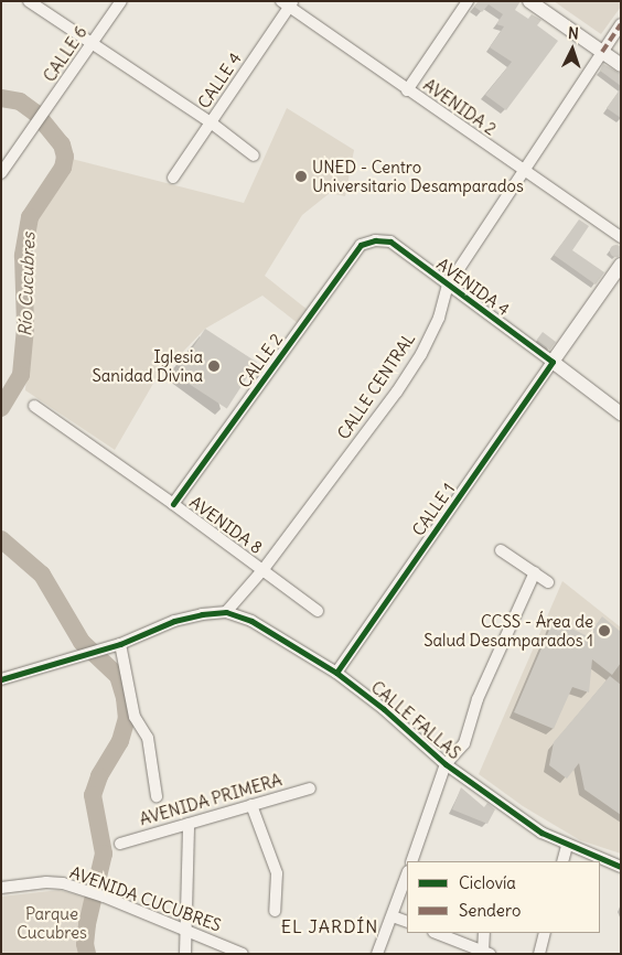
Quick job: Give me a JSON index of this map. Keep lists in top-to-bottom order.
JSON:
{
  "streets": {
    "main road": ["AVENIDA 4", "CALLE 1"],
    "street": [
      "CALLE 6",
      "CALLE 4",
      "AVENIDA 2",
      "CALLE 2",
      "CALLE CENTRAL",
      "AVENIDA 8",
      "CALLE FALLAS",
      "AVENIDA PRIMERA",
      "AVENIDA CUCUBRES"
    ]
  },
  "crossings": [
    ["CALLE 4", "AVENIDA 2"],
    ["AVENIDA 2", "CALLE CENTRAL"],
    ["AVENIDA 4", "CALLE 2"],
    ["AVENIDA 4", "CALLE CENTRAL"],
    ["AVENIDA 4", "CALLE 1"],
    ["CALLE 2", "AVENIDA 8"],
    ["CALLE CENTRAL", "AVENIDA 8"],
    ["CALLE CENTRAL", "CALLE FALLAS"],
    ["CALLE 1", "CALLE FALLAS"]
  ],
  "districts": ["EL JARDÍN"],
  "water": ["Río Cucubres"],
  "parks": ["Parque Cucubres"],
  "places": ["UNED - Centro Universitario Desamparados", "Iglesia Sanidad Divina", "CCSS - Área de Salud Desamparados 1"],
  "legend": ["Ciclovía", "Sendero"],
  "north": "top"
}
